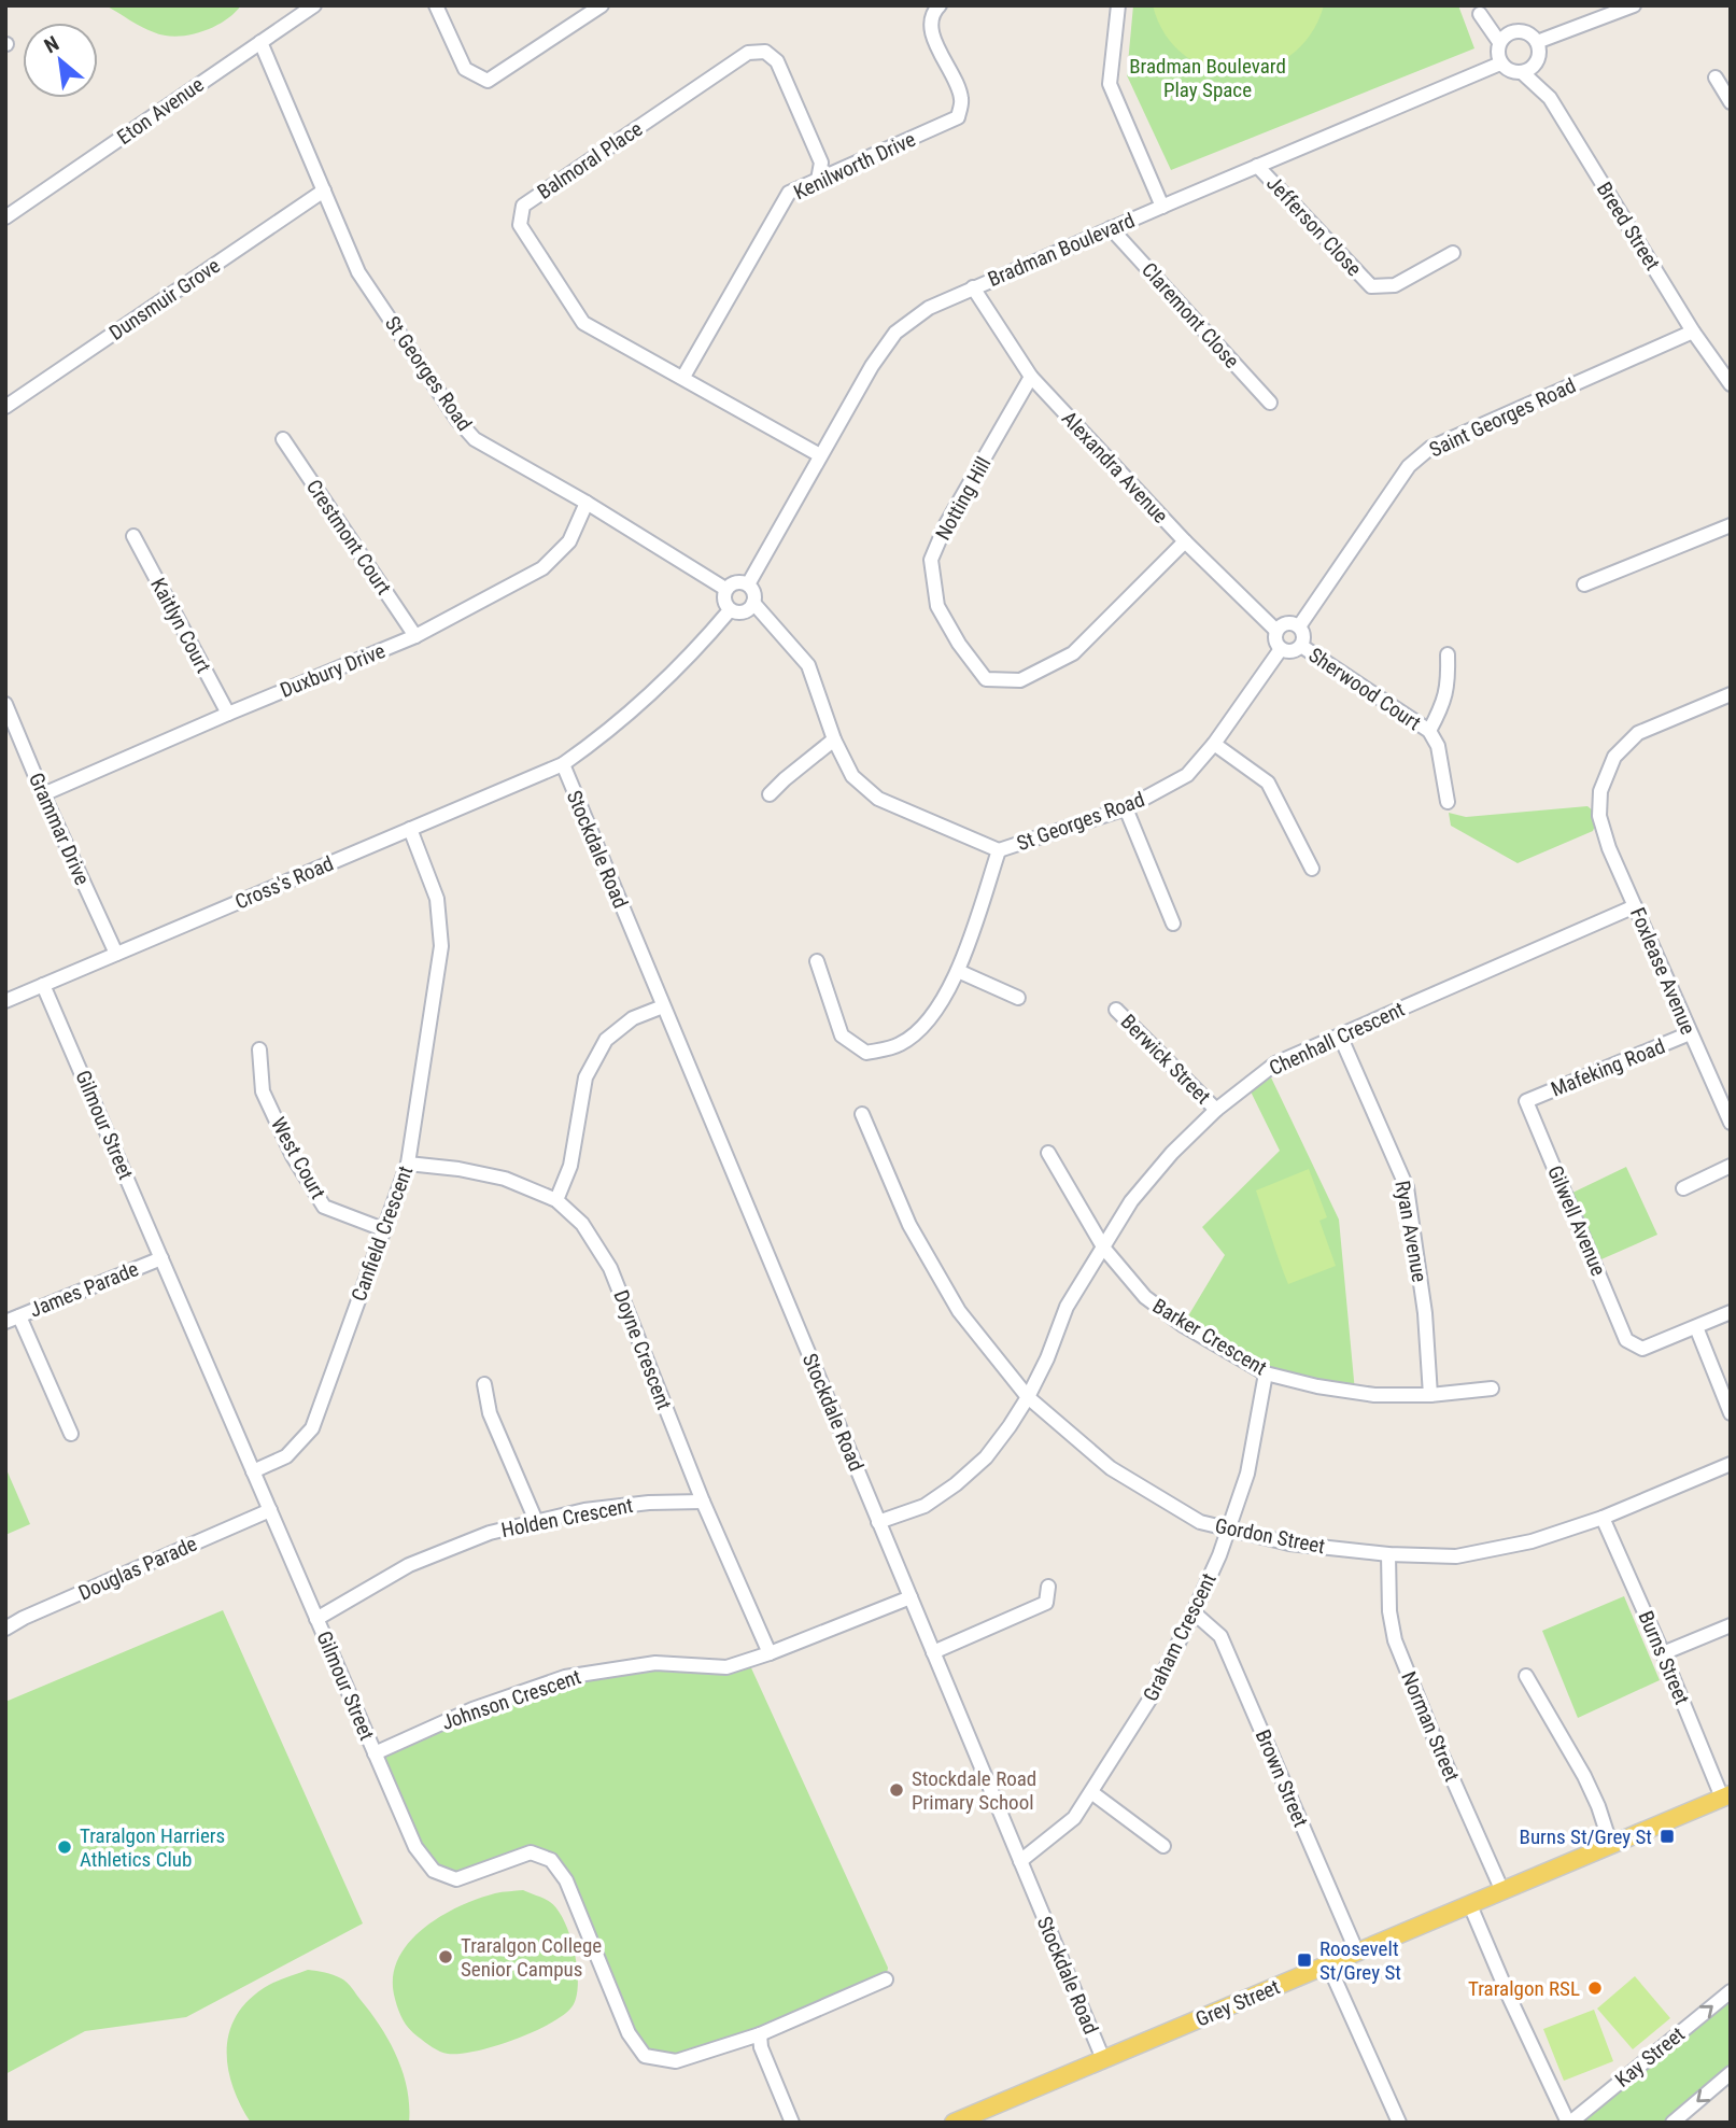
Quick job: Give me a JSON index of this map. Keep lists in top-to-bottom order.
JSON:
{
  "streets": {
    "main road": ["Grey Street"],
    "street": [
      "Eton Avenue",
      "Balmoral Place",
      "Kenilworth Drive",
      "Jefferson Close",
      "Breed Street",
      "Bradman Boulevard",
      "Dunsmuir Grove",
      "Claremont Close",
      "St Georges Road",
      "Saint Georges Road",
      "Alexandra Avenue",
      "Notting Hill",
      "Crestmont Court",
      "Kaitlyn Court",
      "Duxbury Drive",
      "Sherwood Court",
      "Grammar Drive",
      "Stockdale Road",
      "Cross's Road",
      "Foxlease Avenue",
      "Chenhall Crescent",
      "Berwick Street",
      "Mafeking Road",
      "Gilmour Street",
      "West Court",
      "Gilwell Avenue",
      "Ryan Avenue",
      "Canfield Crescent",
      "James Parade",
      "Barker Crescent",
      "Doyne Crescent",
      "Holden Crescent",
      "Gordon Street",
      "Douglas Parade",
      "Graham Crescent",
      "Burns Street",
      "Johnson Crescent",
      "Norman Street",
      "Brown Street",
      "Kay Street"
    ]
  },
  "crossings": [
    ["Eton Avenue", "St Georges Road"],
    ["Balmoral Place", "Kenilworth Drive"],
    ["Balmoral Place", "Bradman Boulevard"],
    ["Jefferson Close", "Bradman Boulevard"],
    ["Breed Street", "Bradman Boulevard"],
    ["Breed Street", "Saint Georges Road"],
    ["Bradman Boulevard", "Claremont Close"],
    ["Bradman Boulevard", "St Georges Road"],
    ["Bradman Boulevard", "Alexandra Avenue"],
    ["Dunsmuir Grove", "St Georges Road"],
    ["St Georges Road", "Saint Georges Road"],
    ["St Georges Road", "Alexandra Avenue"],
    ["St Georges Road", "Duxbury Drive"],
    ["St Georges Road", "Sherwood Court"],
    ["Saint Georges Road", "Alexandra Avenue"],
    ["Saint Georges Road", "Sherwood Court"],
    ["Alexandra Avenue", "Notting Hill"],
    ["Alexandra Avenue", "Sherwood Court"],
    ["Crestmont Court", "Duxbury Drive"],
    ["Kaitlyn Court", "Duxbury Drive"],
    ["Duxbury Drive", "Grammar Drive"],
    ["Grammar Drive", "Cross's Road"],
    ["Stockdale Road", "Cross's Road"],
    ["Stockdale Road", "Chenhall Crescent"],
    ["Stockdale Road", "Graham Crescent"],
    ["Stockdale Road", "Johnson Crescent"],
    ["Stockdale Road", "Grey Street"],
    ["Cross's Road", "Gilmour Street"],
    ["Cross's Road", "Canfield Crescent"],
    ["Foxlease Avenue", "Chenhall Crescent"],
    ["Foxlease Avenue", "Mafeking Road"],
    ["Chenhall Crescent", "Berwick Street"],
    ["Chenhall Crescent", "Ryan Avenue"],
    ["Chenhall Crescent", "Barker Crescent"],
    ["Chenhall Crescent", "Gordon Street"],
    ["Mafeking Road", "Gilwell Avenue"],
    ["Gilmour Street", "Canfield Crescent"],
    ["Gilmour Street", "James Parade"],
    ["Gilmour Street", "Holden Crescent"],
    ["Gilmour Street", "Douglas Parade"],
    ["Gilmour Street", "Johnson Crescent"],
    ["West Court", "Canfield Crescent"],
    ["Ryan Avenue", "Barker Crescent"],
    ["Canfield Crescent", "Doyne Crescent"],
    ["Barker Crescent", "Graham Crescent"],
    ["Doyne Crescent", "Holden Crescent"],
    ["Doyne Crescent", "Johnson Crescent"],
    ["Gordon Street", "Graham Crescent"],
    ["Gordon Street", "Burns Street"],
    ["Gordon Street", "Norman Street"],
    ["Graham Crescent", "Brown Street"],
    ["Burns Street", "Grey Street"],
    ["Norman Street", "Grey Street"],
    ["Brown Street", "Grey Street"]
  ],
  "parks": ["Bradman Boulevard Play Space"],
  "places": {
    "other": [
      "Stockdale Road Primary School",
      "Traralgon Harriers Athletics Club",
      "Traralgon College Senior Campus",
      "Traralgon RSL"
    ],
    "transit": ["Burns St/Grey St", "Roosevelt St/Grey St"]
  },
  "north": "top left"
}
